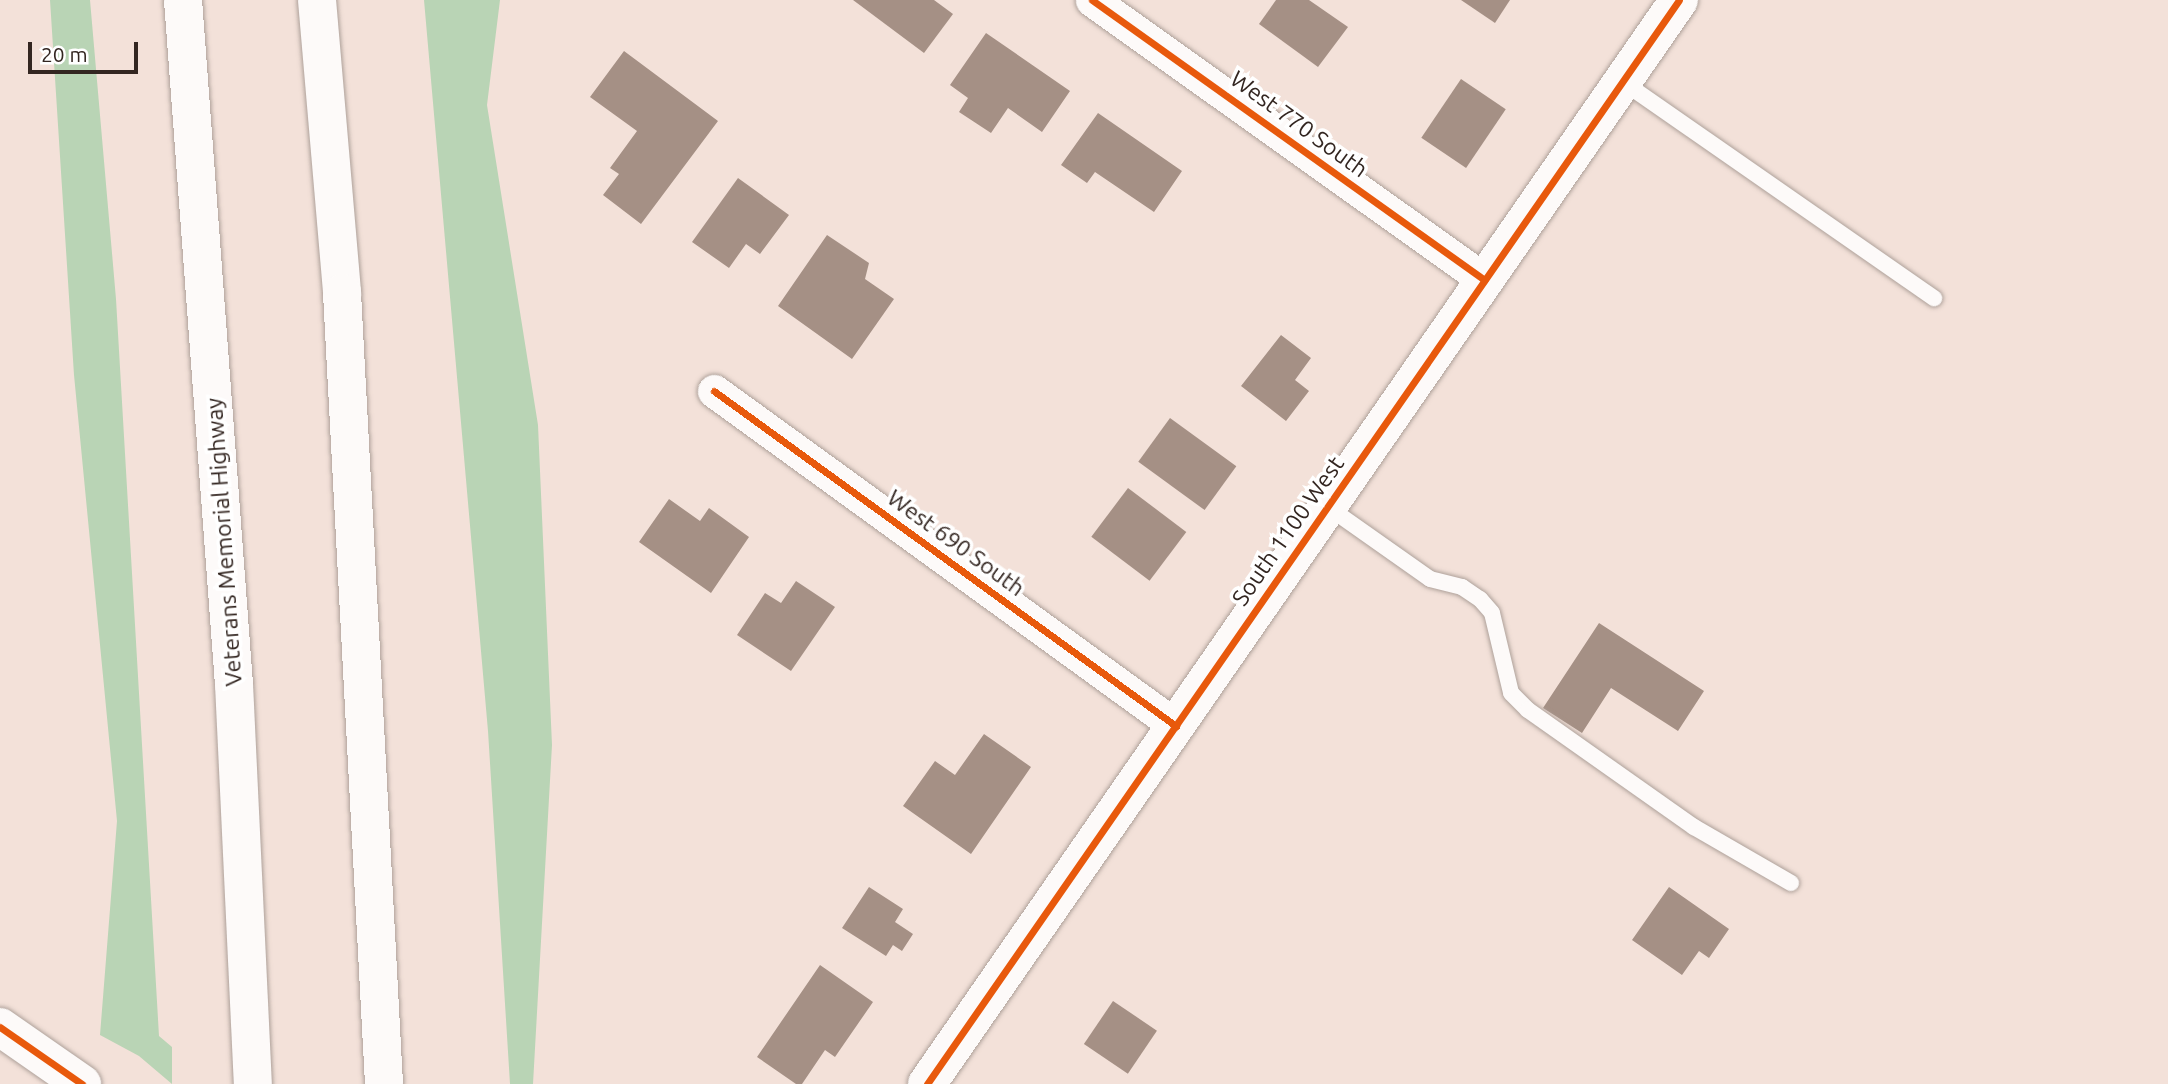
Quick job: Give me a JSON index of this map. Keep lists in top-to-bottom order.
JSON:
{
  "streets": {
    "main road": ["South 1100 West", "Veterans Memorial Highway"],
    "street": ["West 770 South", "West 690 South"]
  },
  "crossings": [
    ["West 770 South", "South 1100 West"],
    ["South 1100 West", "West 690 South"]
  ],
  "scale_bar": "20 m"
}
